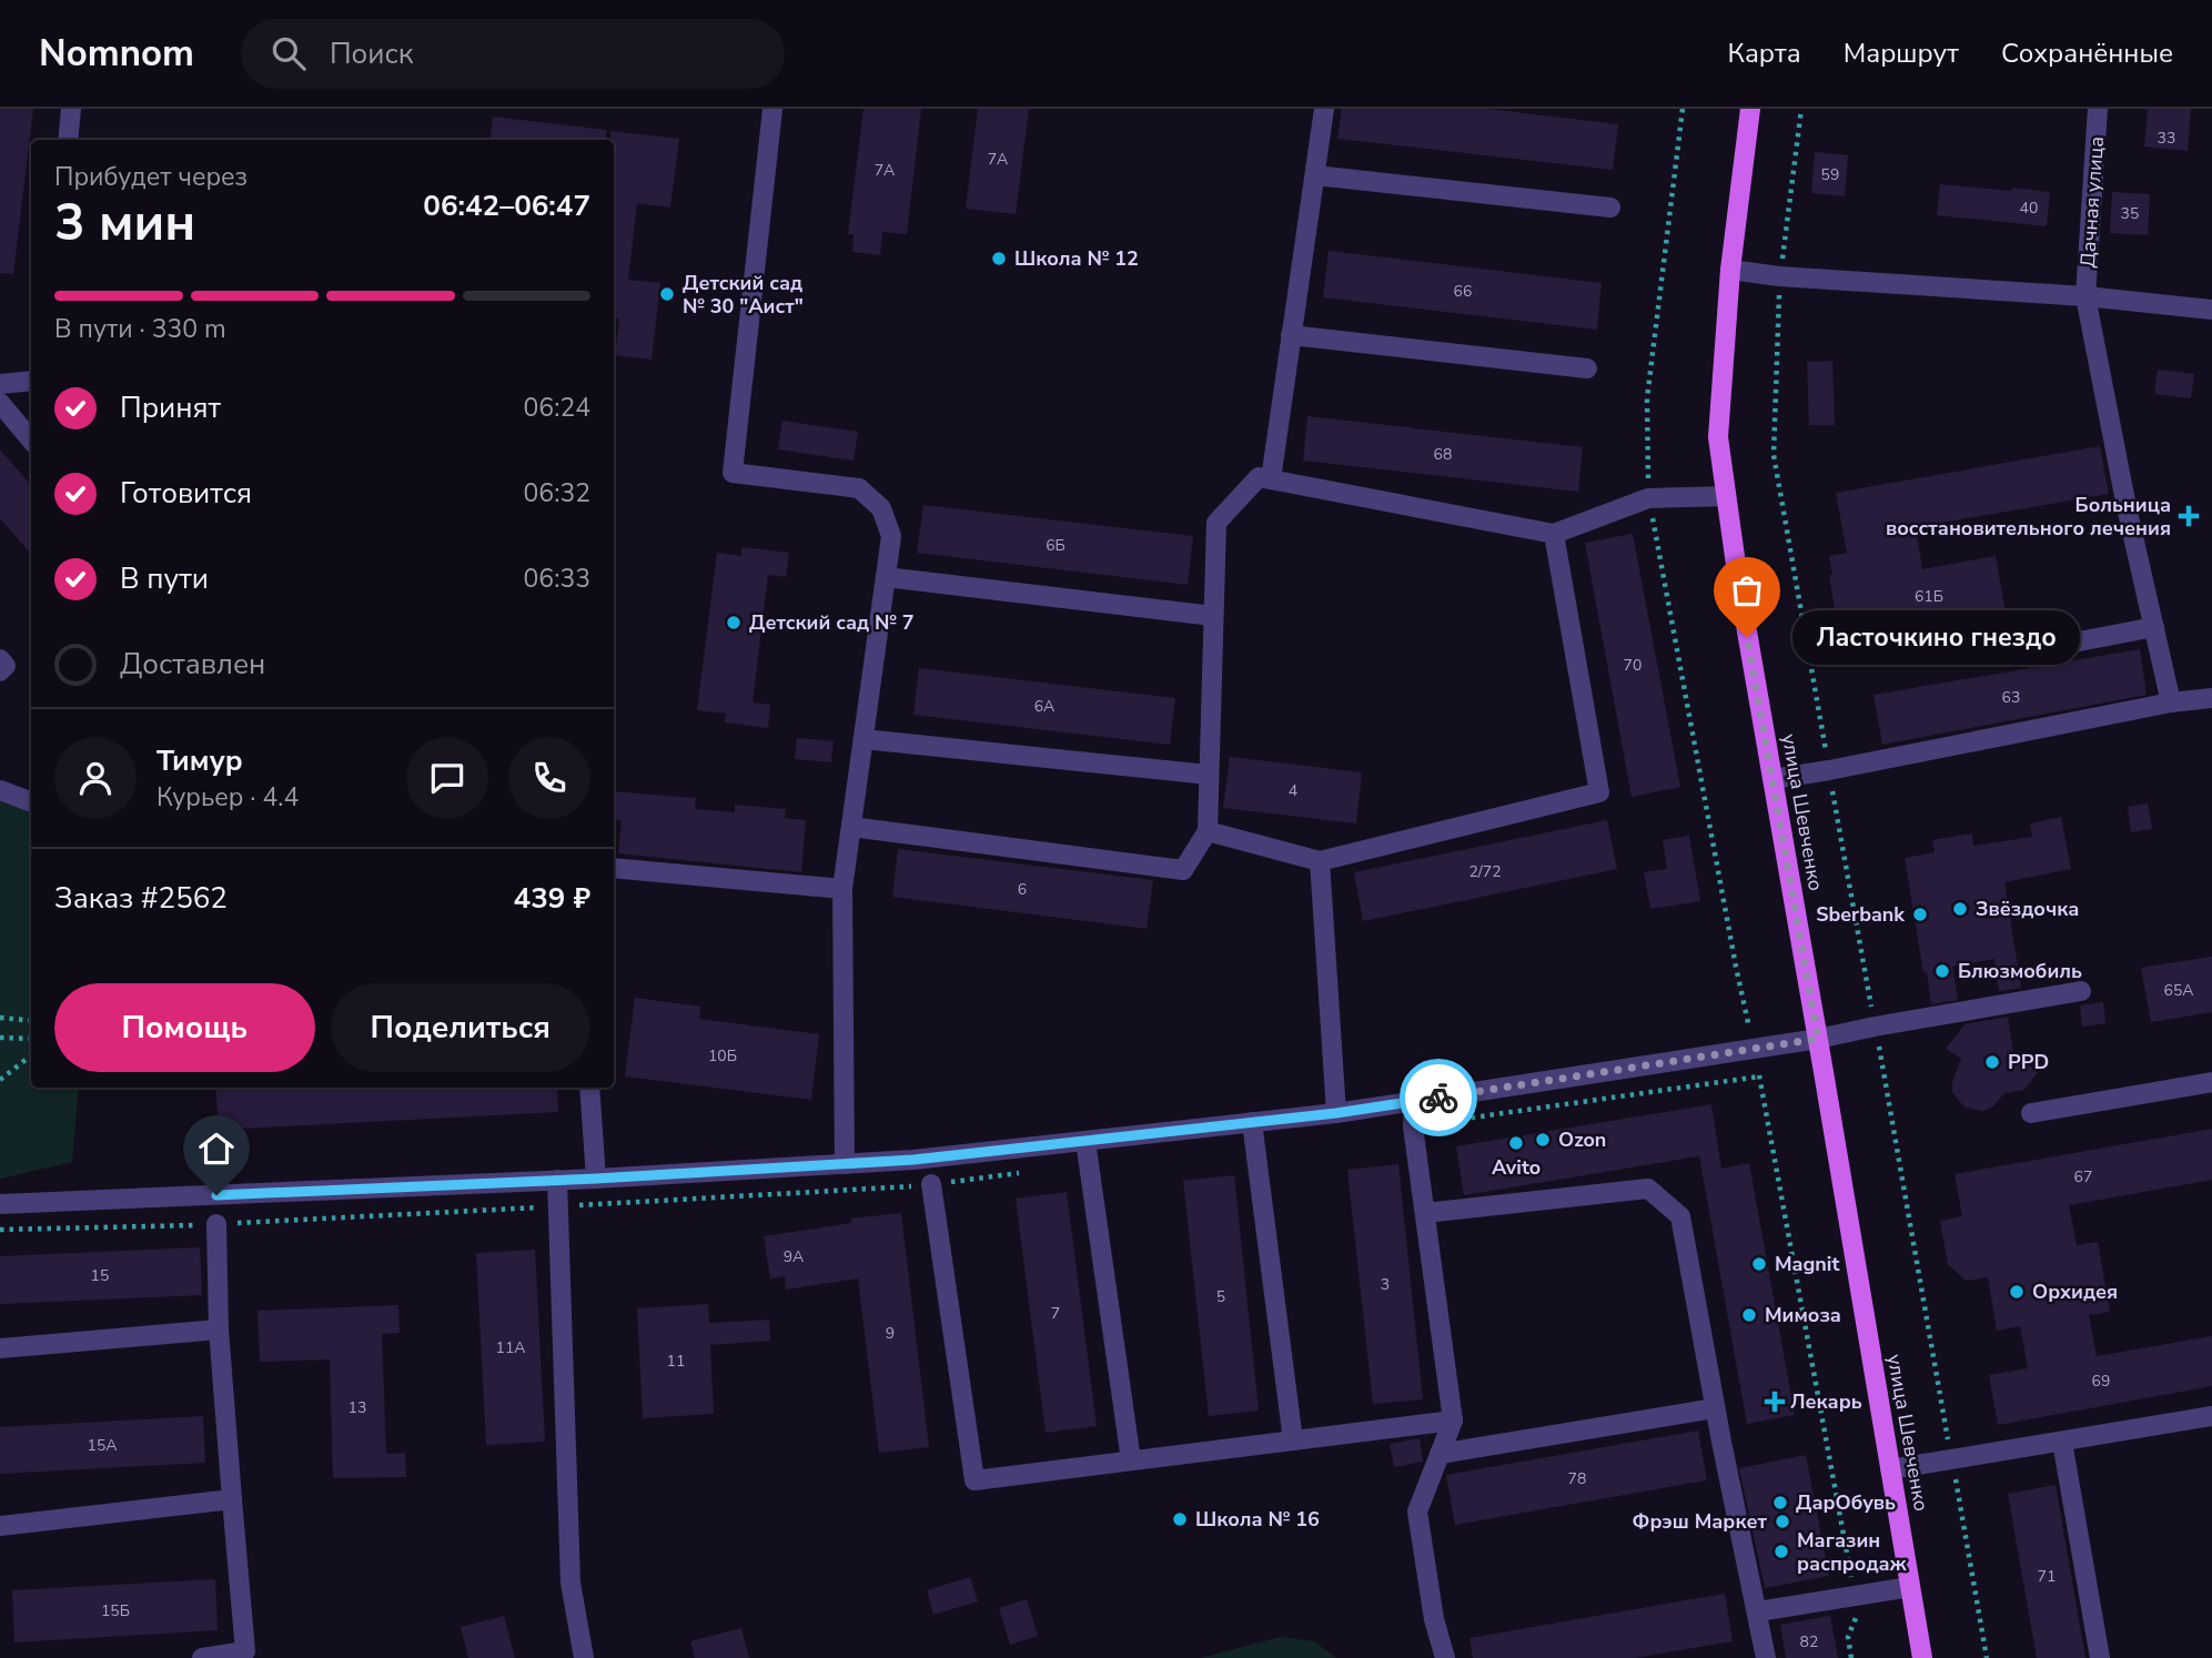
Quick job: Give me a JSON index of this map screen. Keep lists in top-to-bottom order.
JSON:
{
  "streets": {
    "main road": ["улица Шевченко"],
    "street": ["Дачная улица"]
  },
  "places": {
    "other": [
      "Школа № 12",
      "Детский сад № 30 \"Аист\"",
      "Детский сад № 7",
      "Ласточкино гнездо",
      "Звёздочка",
      "Sberbank",
      "Блюзмобиль",
      "PPD",
      "Ozon",
      "Avito",
      "Magnit",
      "Орхидея",
      "Мимоза",
      "ДарОбувь",
      "Школа № 16",
      "Фрэш Маркет",
      "Магазин распродаж"
    ],
    "health": ["Больница восстановительного лечения", "Лекарь"]
  },
  "house_numbers": [
    "33",
    "7А",
    "7А",
    "59",
    "40",
    "35",
    "66",
    "68",
    "6Б",
    "61Б",
    "70",
    "63",
    "6А",
    "4",
    "2/72",
    "6",
    "65А",
    "10Б",
    "67",
    "9А",
    "15",
    "3",
    "5",
    "7",
    "9",
    "11А",
    "11",
    "69",
    "13",
    "15А",
    "78",
    "71",
    "15Б",
    "82"
  ],
  "page": {
    "header": "Nomnom",
    "search": "Поиск",
    "nav": ["Карта", "Маршрут", "Сохранённые"],
    "heading": ["3 мин", "Прибудет через", "06:42–06:47"],
    "panel": [
      "Тимур",
      "Курьер · 4.4",
      "Заказ #2562",
      "439 ₽"
    ],
    "bar": "В пути · 330 m",
    "list": [
      ["Принят", "06:24"],
      ["Готовится", "06:32"],
      ["В пути", "06:33"],
      "Доставлен"
    ],
    "bubble": "Ласточкино гнездо",
    "buttons": ["Помощь", "Поделиться"]
  }
}
